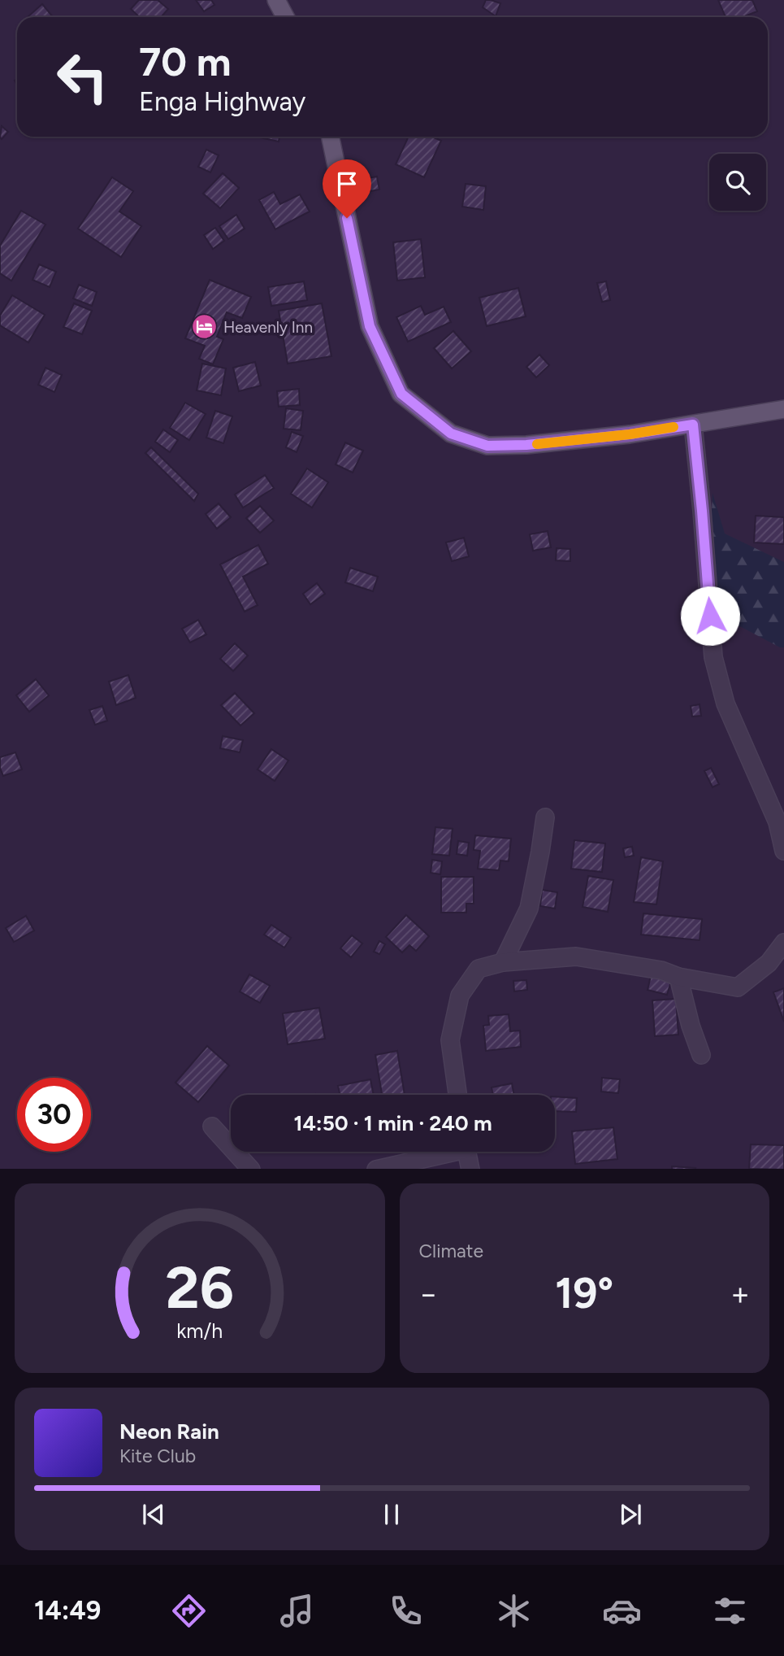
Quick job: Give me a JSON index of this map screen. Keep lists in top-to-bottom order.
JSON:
{
  "places": {
    "hotel": ["Heavenly Inn"]
  },
  "page": {
    "turn": ["70 m", "Enga Highway"],
    "limit": "30",
    "trip": "14:50 · 1 min · 240 m",
    "tile": "Climate",
    "heat": ["−", "19°", "+"],
    "song": ["Neon Rain", "Kite Club"],
    "tabs": "14:49",
    "gauge": ["26", "km/h"]
  }
}
